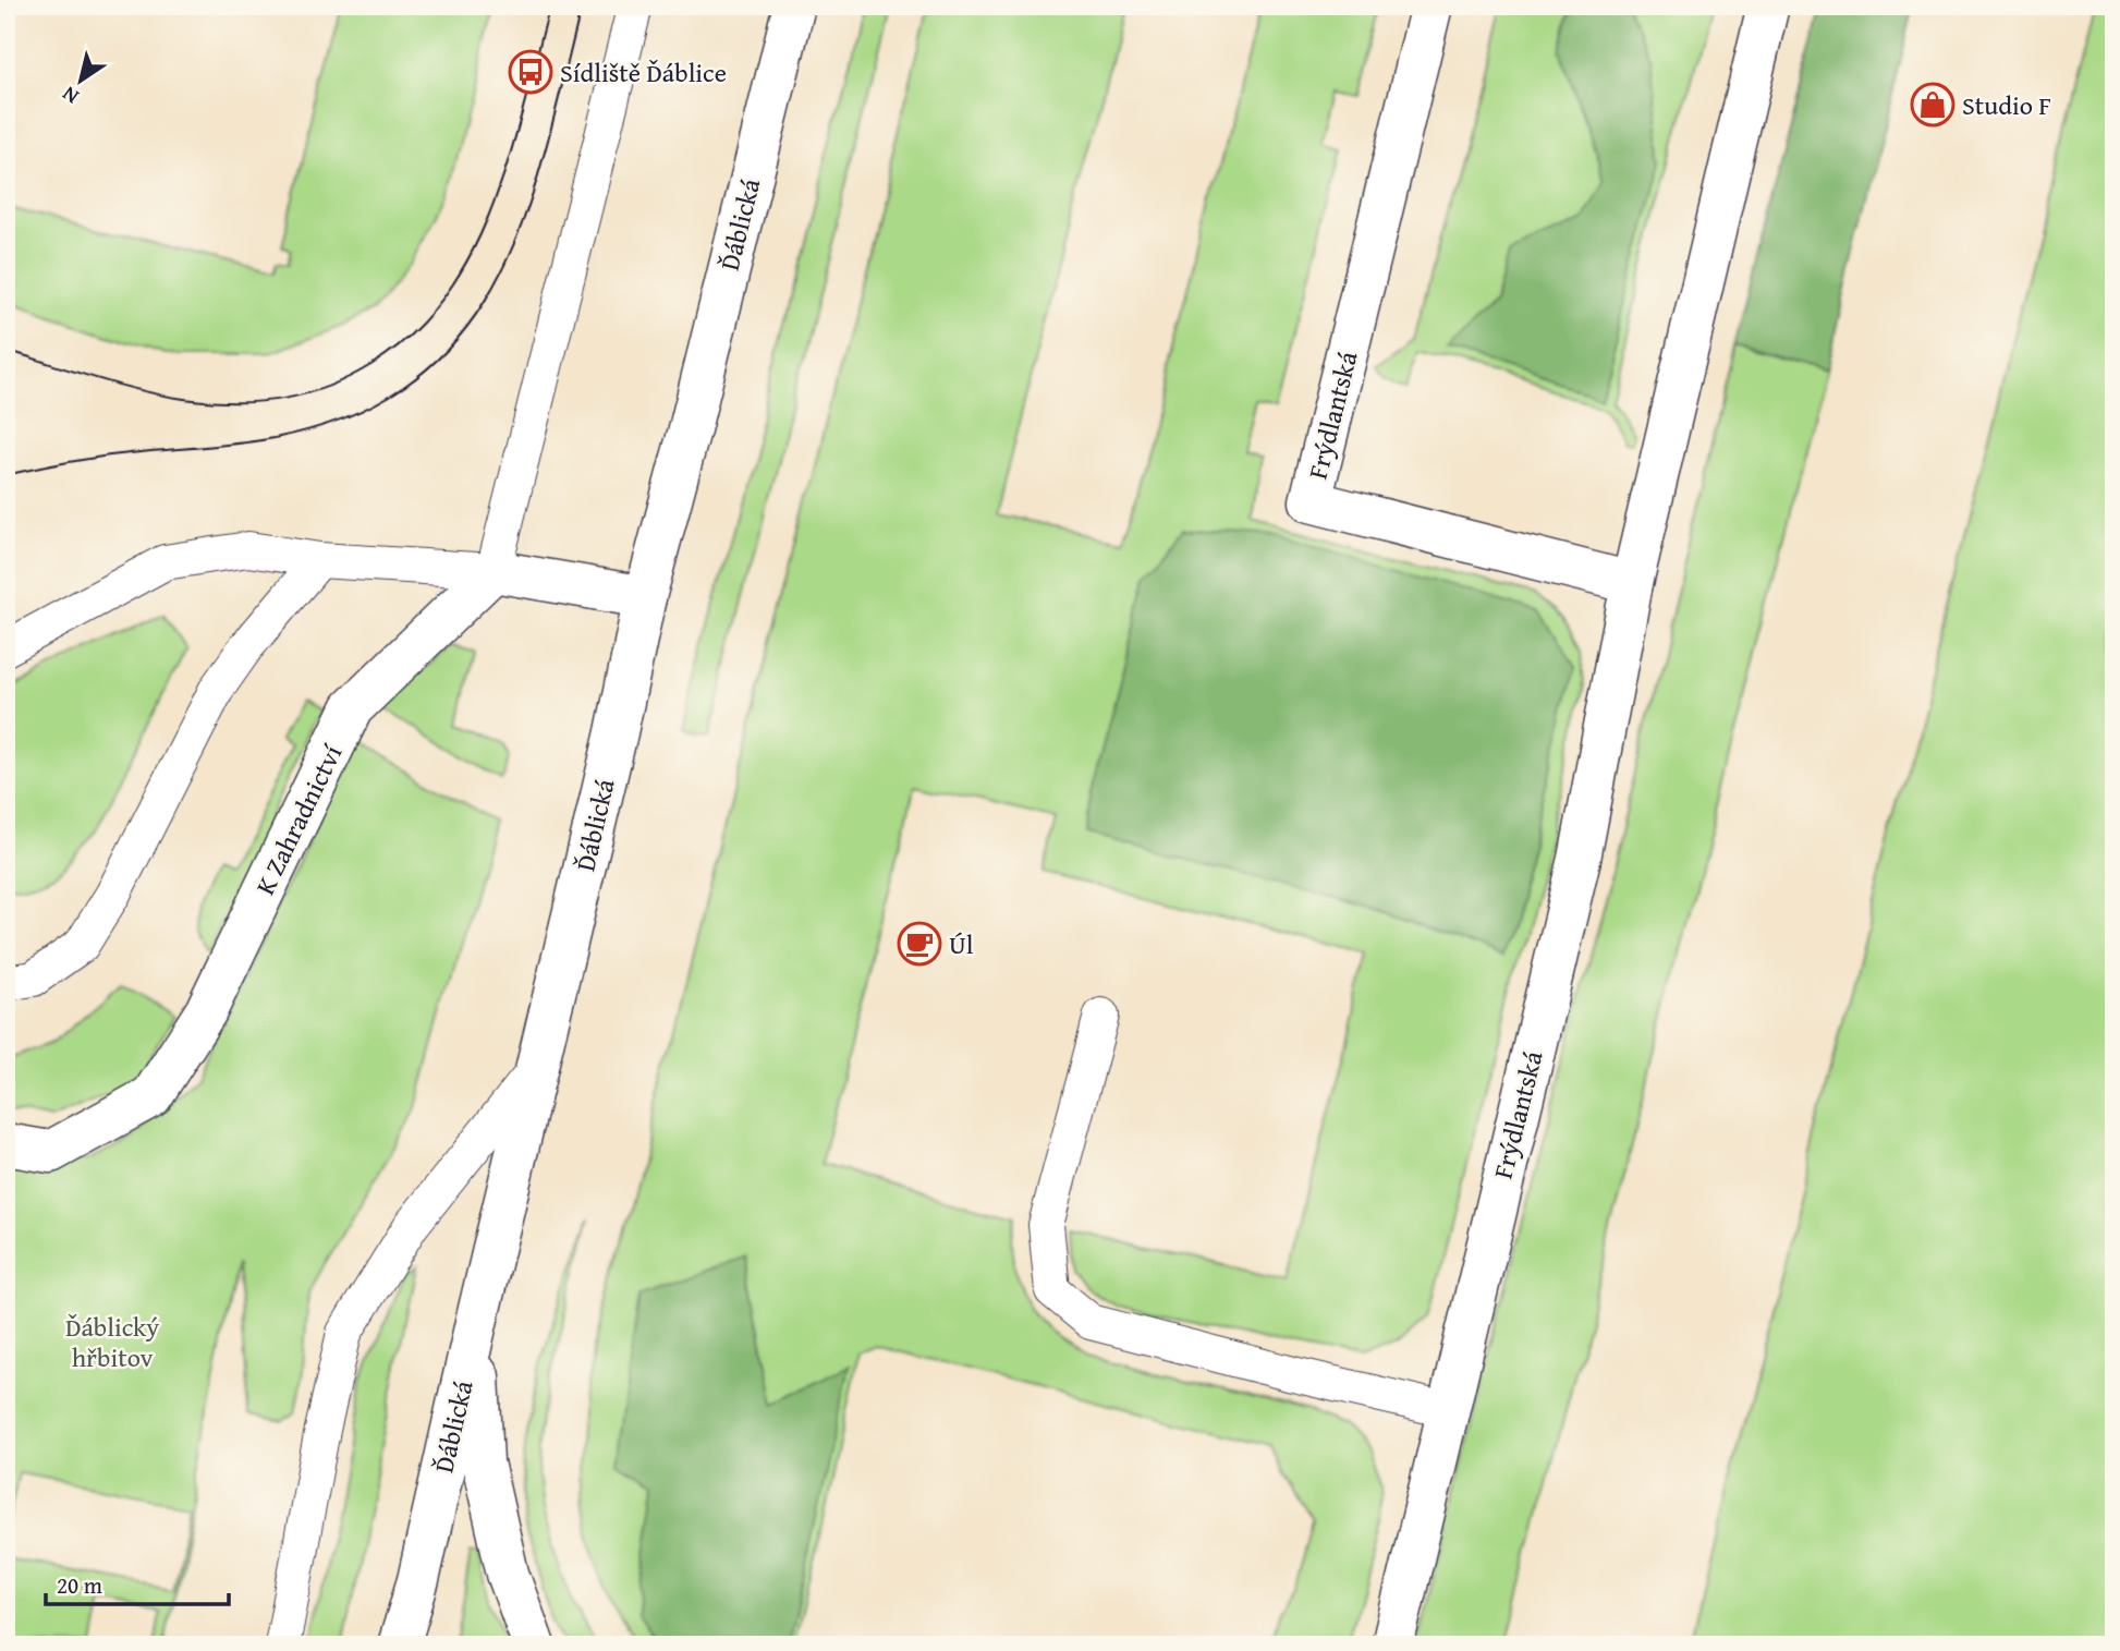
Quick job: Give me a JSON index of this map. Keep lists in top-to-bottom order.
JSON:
{
  "streets": {
    "street": ["Ďáblická", "Frýdlantská", "K Zahradnictví"]
  },
  "parks": ["Ďáblický hřbitov"],
  "places": {
    "bus stop": ["Sídliště Ďáblice"],
    "shop": ["Studio F"],
    "cafe": ["Úl"]
  },
  "scale_bar": "20 m",
  "north": "bottom left"
}
